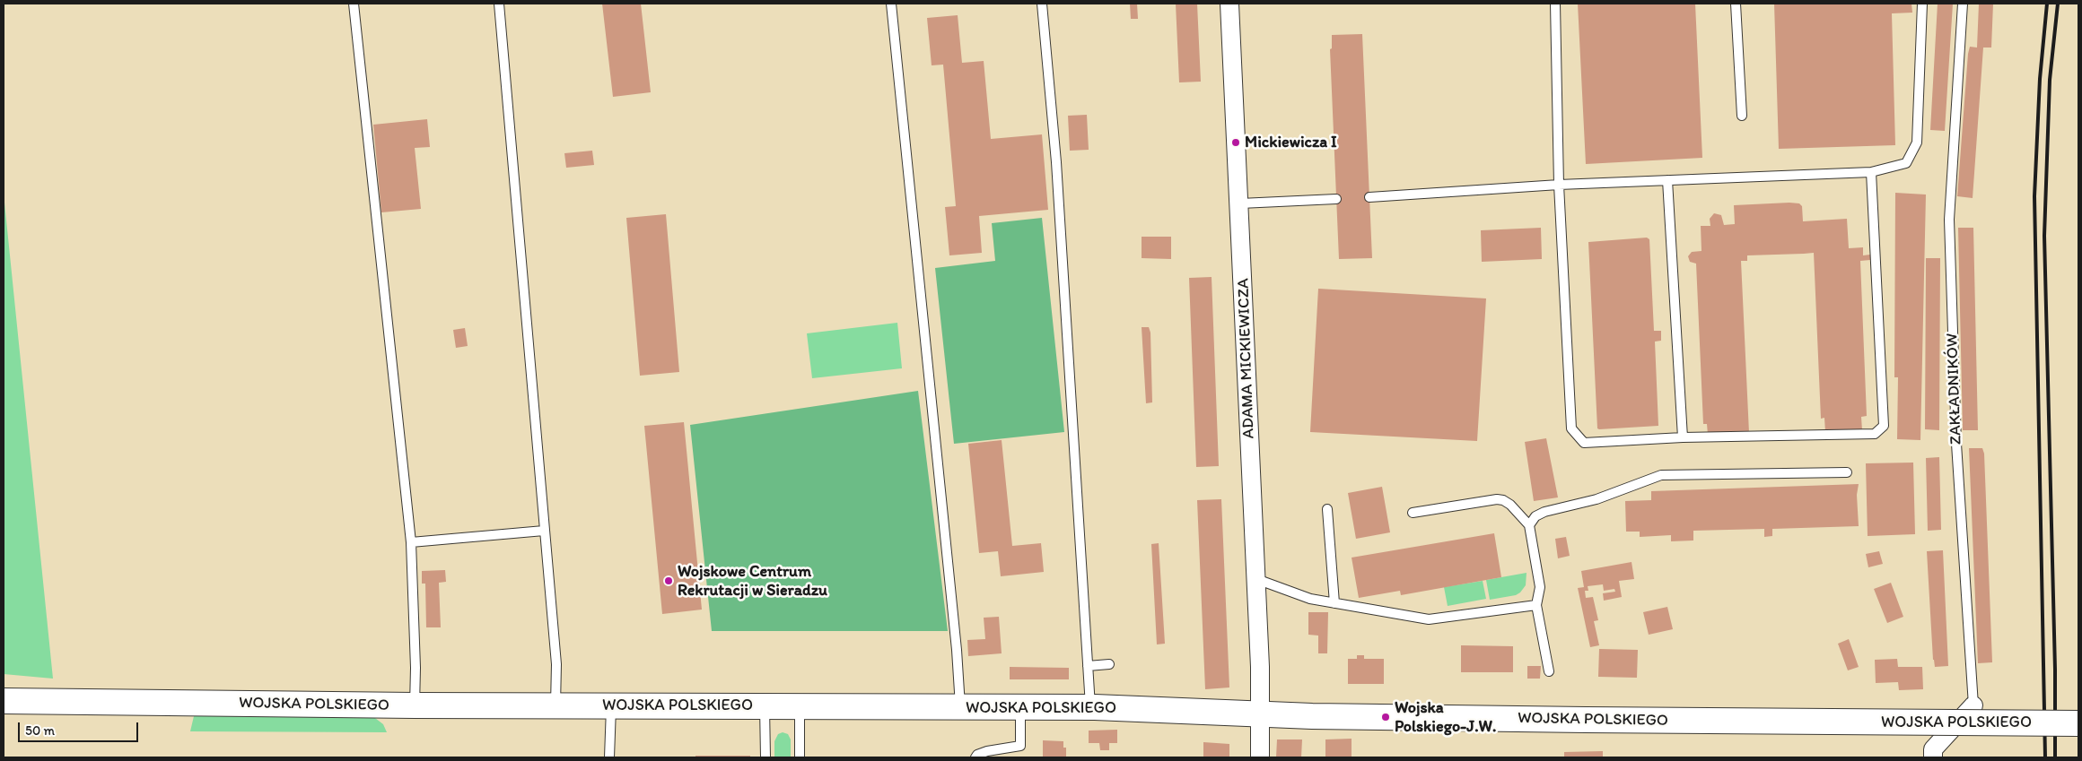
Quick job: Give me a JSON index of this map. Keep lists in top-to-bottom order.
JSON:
{
  "streets": {
    "main road": ["WOJSKA POLSKIEGO"],
    "street": ["ADAMA MICKIEWICZA", "ZAKŁADNIKÓW"]
  },
  "crossings": [
    ["ADAMA MICKIEWICZA", "WOJSKA POLSKIEGO"]
  ],
  "places": ["Mickiewicza I", "Wojskowe Centrum Rekrutacji w Sieradzu", "Wojska Polskiego-J.W."],
  "scale_bar": "50 m"
}
